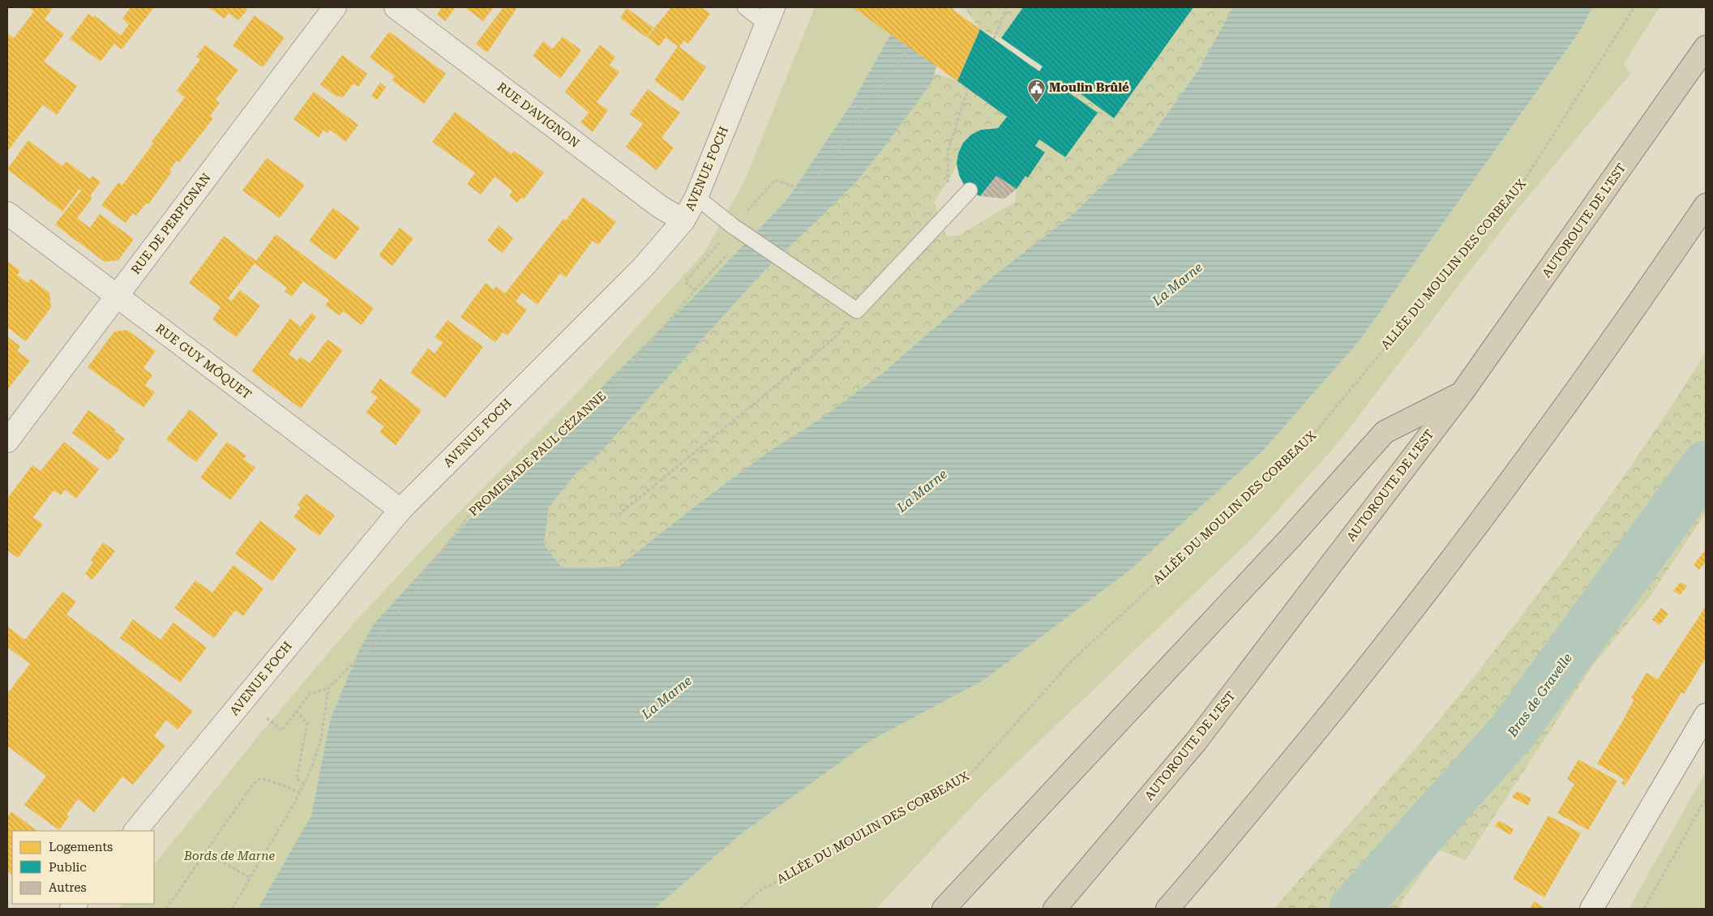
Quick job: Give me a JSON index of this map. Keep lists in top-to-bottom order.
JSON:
{
  "streets": {
    "highway": ["AUTOROUTE DE L’EST"],
    "street": [
      "RUE D'AVIGNON",
      "AVENUE FOCH",
      "RUE DE PERPIGNAN",
      "RUE GUY MÔQUET"
    ],
    "path": ["ALLÉE DU MOULIN DES CORBEAUX", "PROMENADE PAUL CÉZANNE"]
  },
  "crossings": [
    ["RUE D'AVIGNON", "AVENUE FOCH"],
    ["AVENUE FOCH", "RUE GUY MÔQUET"],
    ["RUE DE PERPIGNAN", "RUE GUY MÔQUET"]
  ],
  "water": ["La Marne", "Bras de Gravelle"],
  "parks": ["Bords de Marne"],
  "places": {
    "public building": ["Moulin Brûlé"]
  },
  "legend": ["Logements", "Public", "Autres"]
}
